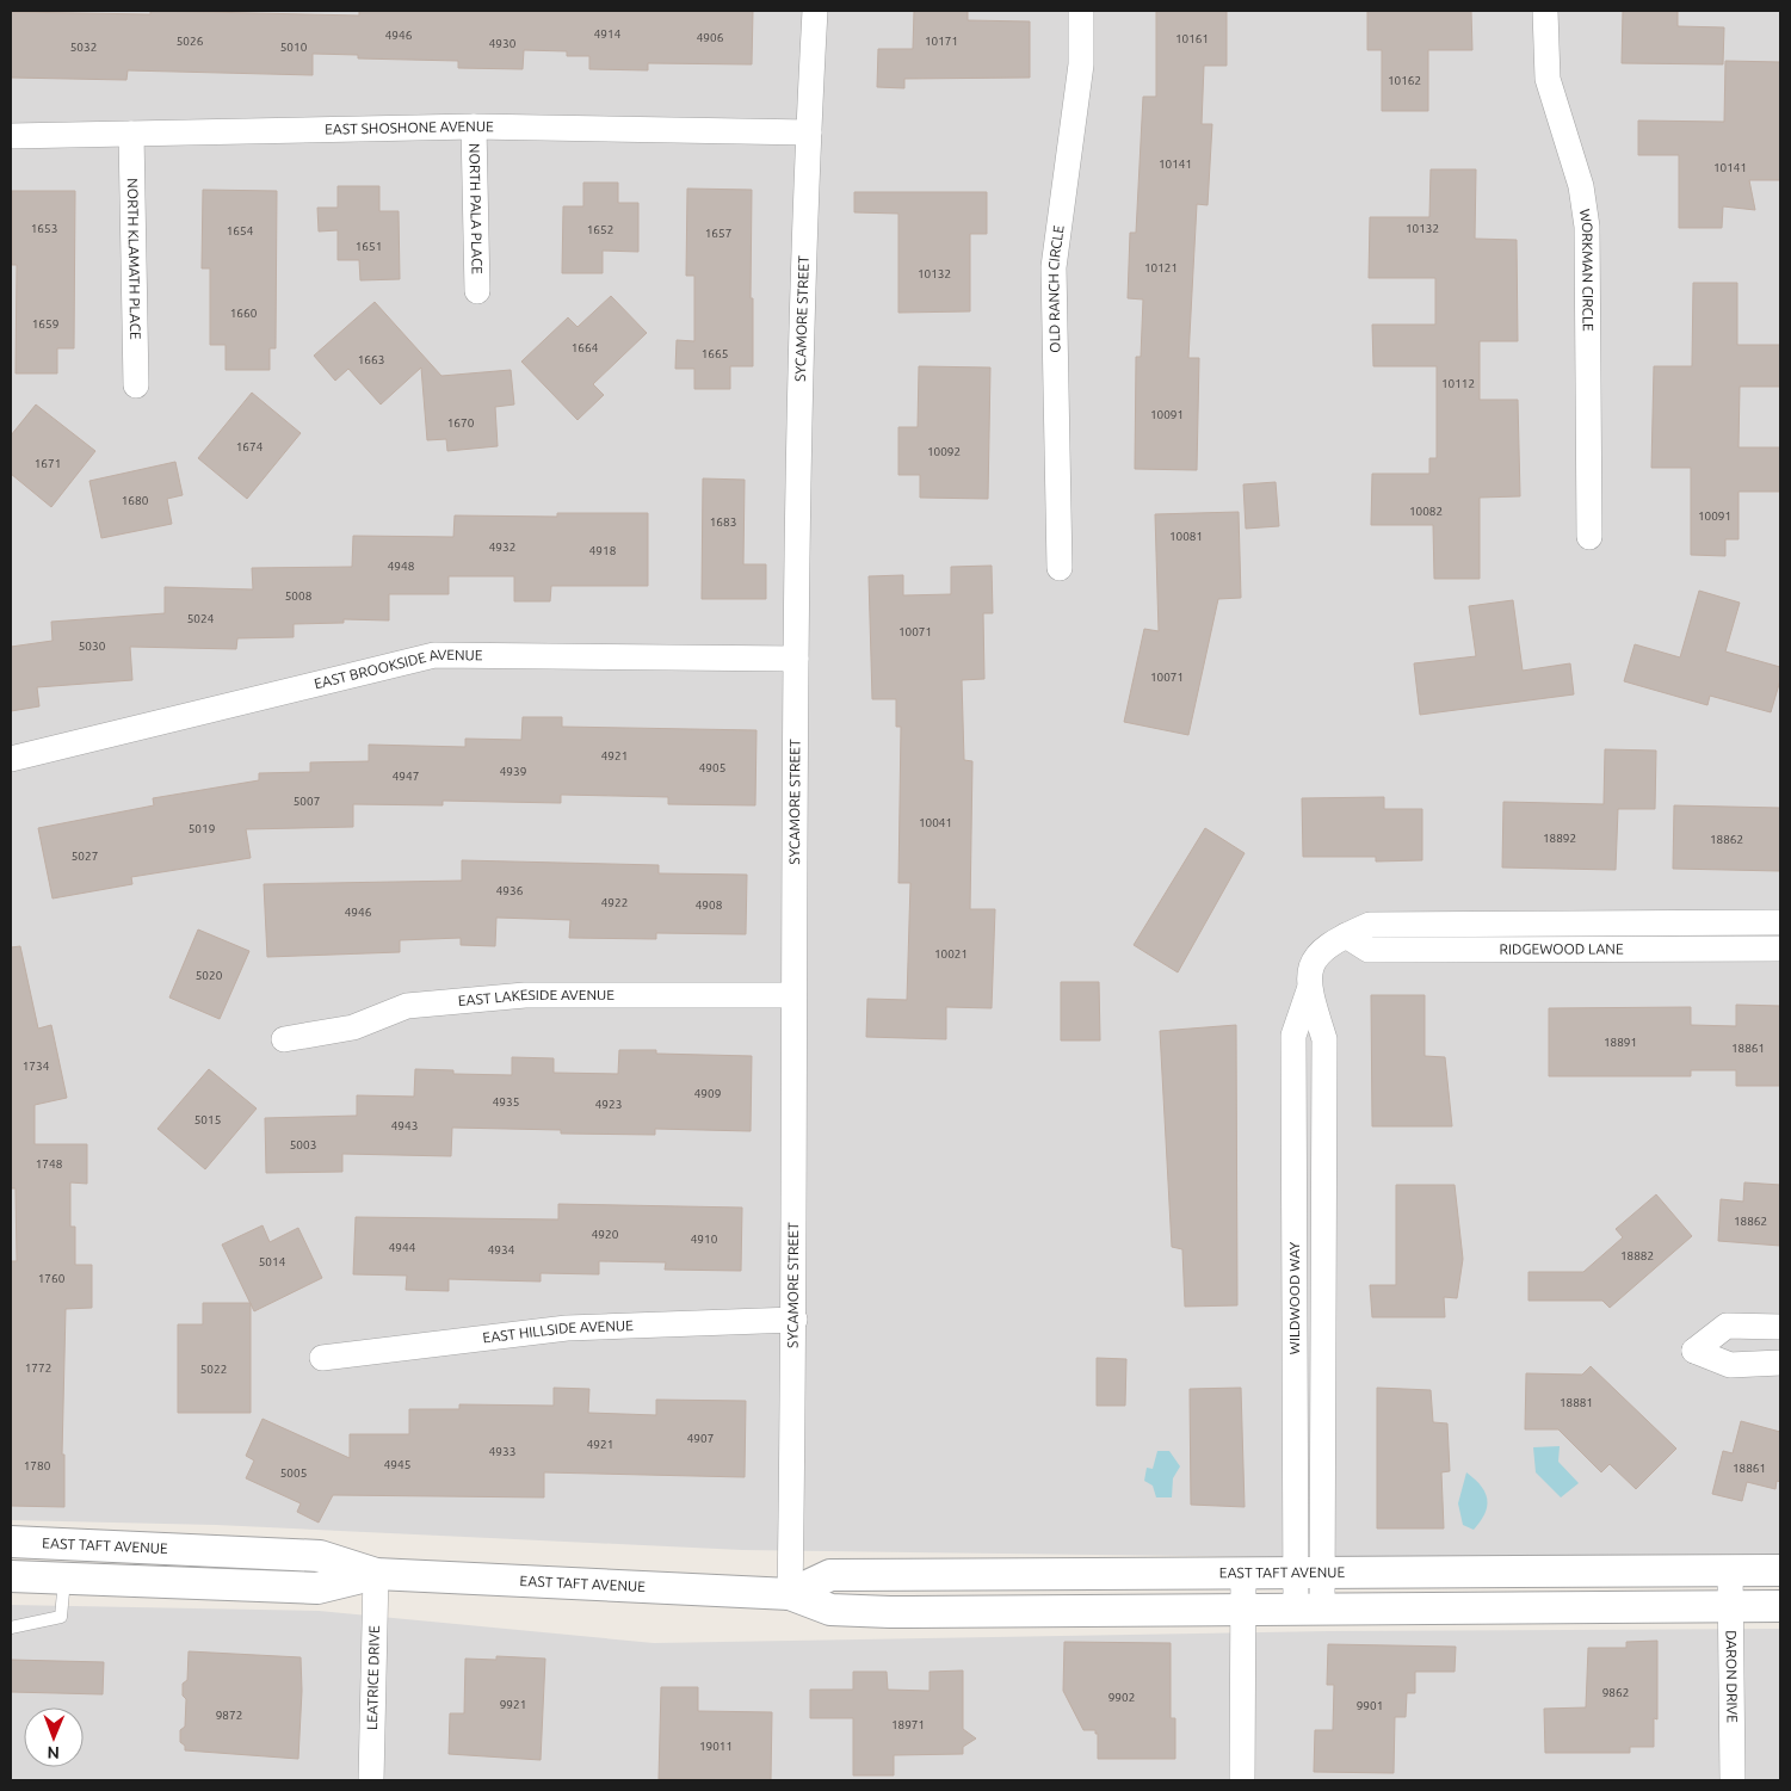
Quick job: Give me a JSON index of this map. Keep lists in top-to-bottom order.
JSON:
{
  "streets": {
    "street": [
      "EAST SHOSHONE AVENUE",
      "NORTH PALA PLACE",
      "NORTH KLAMATH PLACE",
      "WORKMAN CIRCLE",
      "OLD RANCH CIRCLE",
      "SYCAMORE STREET",
      "EAST BROOKSIDE AVENUE",
      "RIDGEWOOD LANE",
      "EAST LAKESIDE AVENUE",
      "WILDWOOD WAY",
      "EAST HILLSIDE AVENUE",
      "EAST TAFT AVENUE",
      "DARON DRIVE",
      "LEATRICE DRIVE"
    ]
  },
  "crossings": [
    ["EAST SHOSHONE AVENUE", "NORTH PALA PLACE"],
    ["EAST SHOSHONE AVENUE", "NORTH KLAMATH PLACE"],
    ["EAST SHOSHONE AVENUE", "SYCAMORE STREET"],
    ["SYCAMORE STREET", "EAST BROOKSIDE AVENUE"],
    ["SYCAMORE STREET", "EAST LAKESIDE AVENUE"],
    ["SYCAMORE STREET", "EAST HILLSIDE AVENUE"],
    ["SYCAMORE STREET", "EAST TAFT AVENUE"],
    ["RIDGEWOOD LANE", "WILDWOOD WAY"],
    ["WILDWOOD WAY", "EAST TAFT AVENUE"],
    ["EAST TAFT AVENUE", "DARON DRIVE"],
    ["EAST TAFT AVENUE", "LEATRICE DRIVE"]
  ],
  "house_numbers": [
    "4914",
    "4946",
    "4906",
    "10161",
    "5026",
    "10171",
    "4930",
    "5032",
    "5010",
    "10162",
    "10141",
    "10141",
    "1653",
    "10132",
    "1652",
    "1654",
    "1657",
    "1651",
    "10121",
    "10132",
    "1660",
    "1659",
    "1664",
    "1665",
    "1663",
    "10112",
    "10091",
    "1670",
    "1674",
    "10092",
    "1671",
    "1680",
    "10082",
    "10091",
    "1683",
    "10081",
    "4932",
    "4918",
    "4948",
    "5008",
    "5024",
    "10071",
    "5030",
    "10071",
    "4921",
    "4905",
    "4939",
    "4947",
    "5007",
    "10041",
    "5019",
    "18892",
    "18862",
    "5027",
    "4936",
    "4922",
    "4908",
    "4946",
    "10021",
    "5020",
    "18891",
    "18861",
    "1734",
    "4909",
    "4935",
    "4923",
    "5015",
    "4943",
    "5003",
    "1748",
    "18862",
    "4920",
    "4910",
    "4944",
    "4934",
    "18882",
    "5014",
    "1760",
    "1772",
    "5022",
    "18881",
    "4907",
    "4921",
    "4933",
    "4945",
    "1780",
    "18861",
    "5005",
    "9862",
    "9902",
    "9921",
    "9901",
    "9872",
    "18971",
    "19011"
  ],
  "north": "bottom"
}
